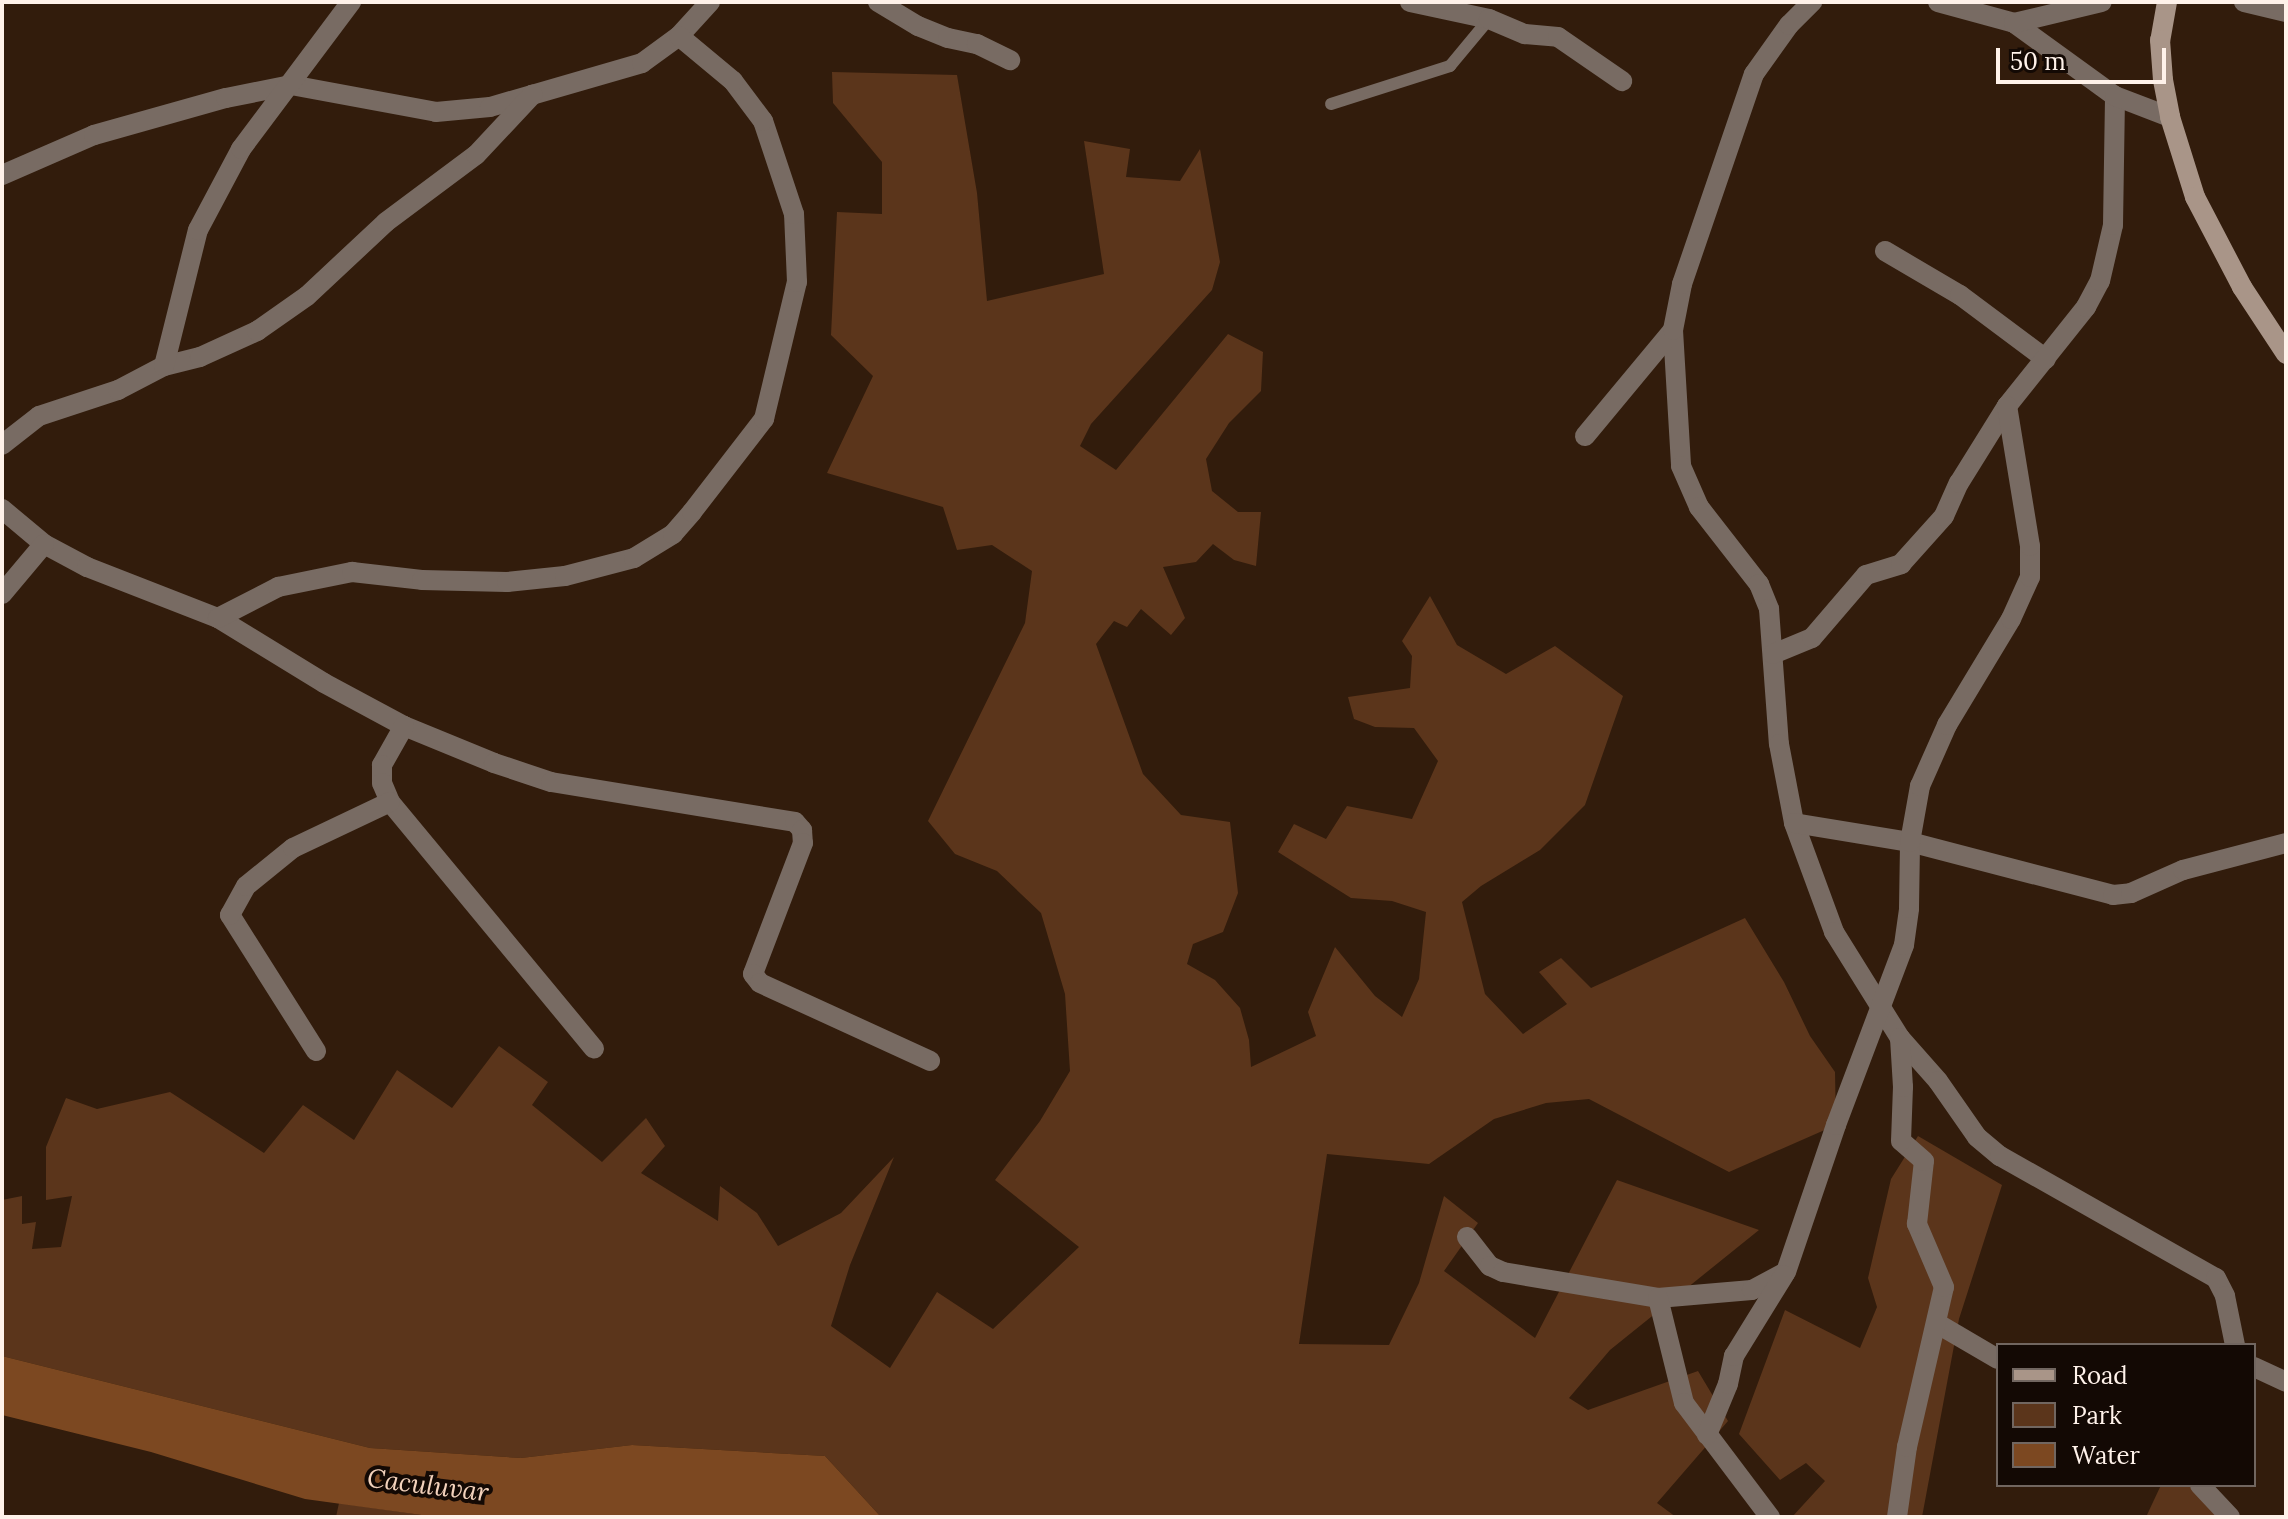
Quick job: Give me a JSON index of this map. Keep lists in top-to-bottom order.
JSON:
{
  "water": ["Caculuvar"],
  "legend": ["Road", "Park", "Water"],
  "scale_bar": "50 m"
}
